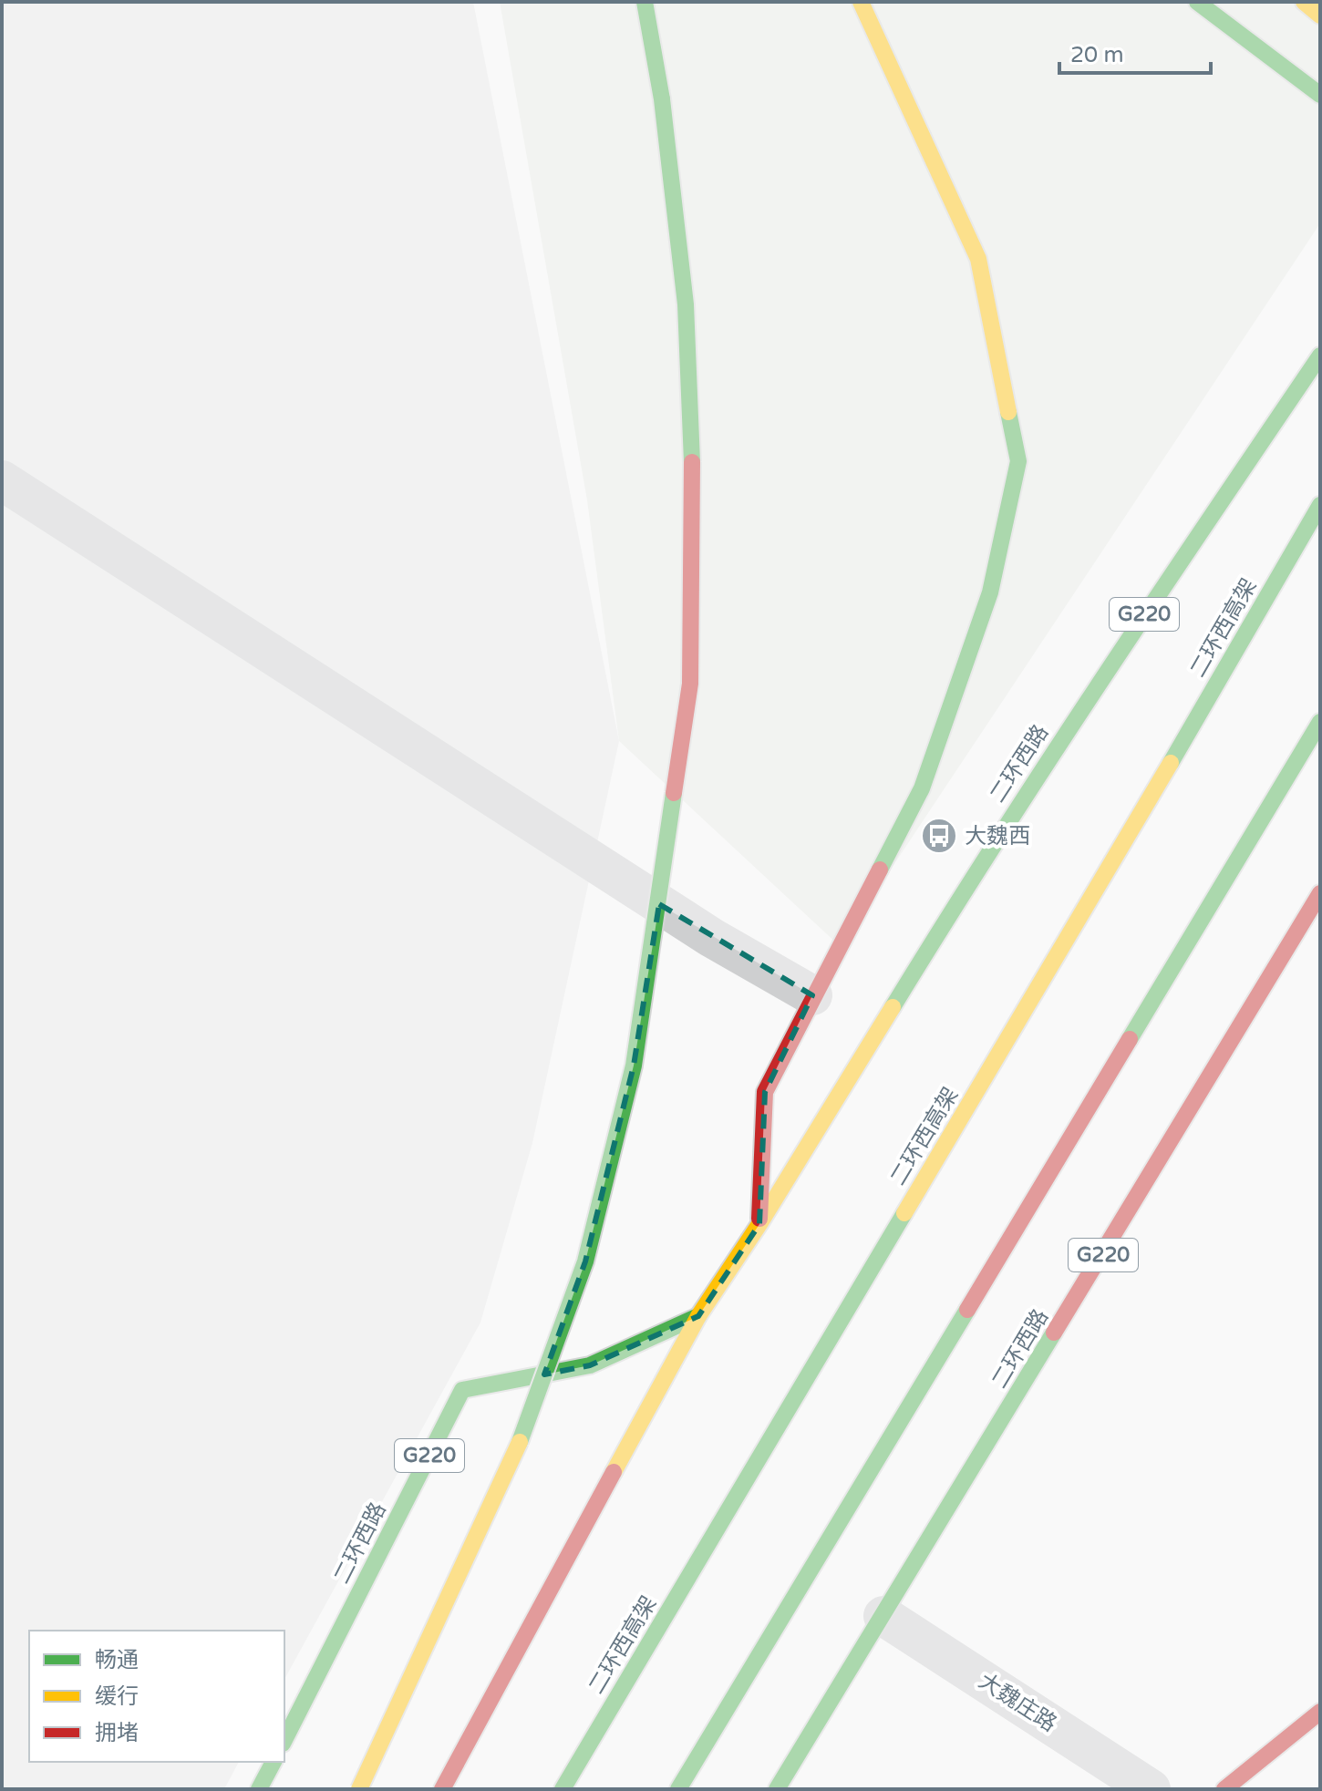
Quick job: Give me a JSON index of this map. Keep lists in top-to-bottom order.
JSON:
{
  "streets": {
    "highway": ["G220", "二环西高架", "二环西路"],
    "street": ["大魏庄路"]
  },
  "crossings": [
    ["二环西路", "大魏庄路"]
  ],
  "places": {
    "bus stop": ["大魏西"]
  },
  "legend": ["畅通", "缓行", "拥堵"],
  "scale_bar": "20 m"
}
